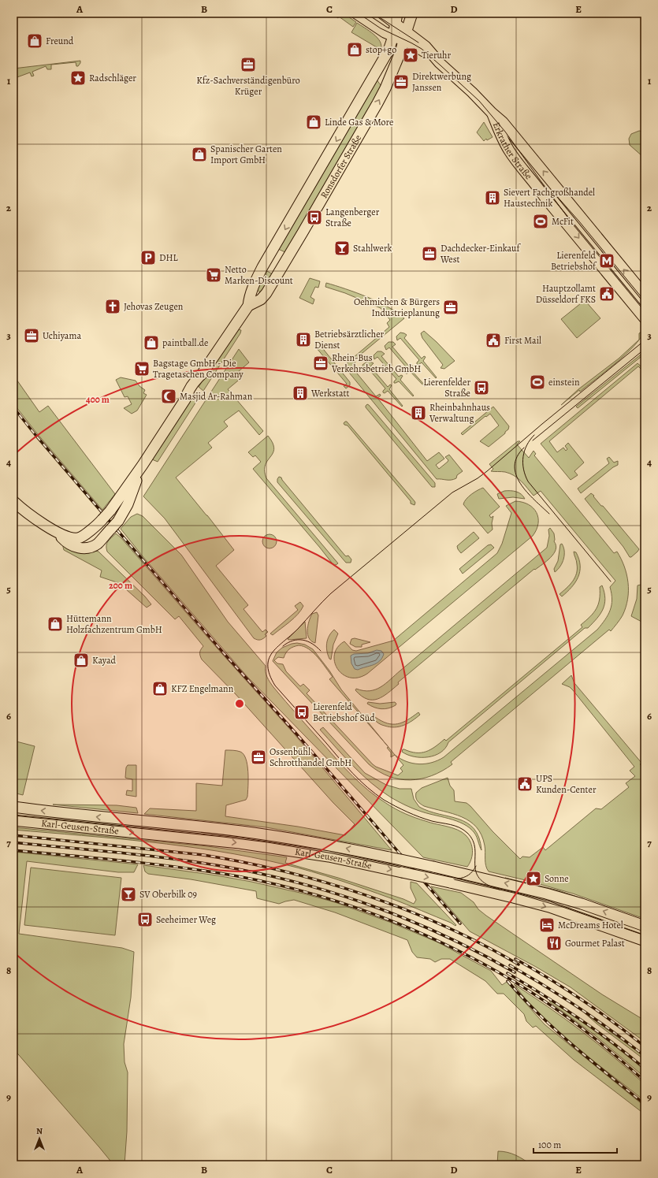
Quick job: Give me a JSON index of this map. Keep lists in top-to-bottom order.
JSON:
{
  "streets": {
    "main road": ["Erkrather Straße", "Ronsdorfer Straße", "Karl-Geusen-Straße"]
  },
  "crossings": [
    ["Erkrather Straße", "Ronsdorfer Straße"]
  ],
  "places": {
    "shop": [
      "Freund",
      "stop+go",
      "Linde Gas & More",
      "Spanischer Garten Import GmbH",
      "paintball.de",
      "Hüttemann Holzfachzentrum GmbH",
      "Kayad",
      "KFZ Engelmann"
    ],
    "place": ["Tieruhr", "Radschläger", "Sonne"],
    "office": [
      "Kfz-Sachverständigenbüro Krüger",
      "Direktwerbung Janssen",
      "Dachdecker-Einkauf West",
      "Oehmichen & Bürgers Industrieplanung",
      "Uchiyama",
      "Rhein-Bus Verkehrsbetrieb GmbH",
      "Ossenbühl Schrotthandel GmbH"
    ],
    "building": [
      "Sievert Fachgroßhandel Haustechnik",
      "Betriebsärztlicher Dienst",
      "Werkstatt",
      "Rheinbahnhaus Verwaltung"
    ],
    "bus stop": [
      "Langenberger Straße",
      "Lierenfelder Straße",
      "Lierenfeld Betriebshof Süd",
      "Seeheimer Weg"
    ],
    "sports": ["McFit", "einstein"],
    "bar": ["Stahlwerk", "SV Oberbilk 09"],
    "parking": ["DHL"],
    "metro station": ["Lierenfeld Betriebshof"],
    "supermarket": ["Netto Marken-Discount", "Bagstage GmbH - Die Tragetaschen Company"],
    "public building": ["Hauptzollamt Düsseldorf FKS", "First Mail", "UPS Kunden-Center"],
    "church": ["Jehovas Zeugen"],
    "mosque": ["Masjid Ar-Rahman"],
    "hotel": ["McDreams Hotel"],
    "restaurant": ["Gourmet Palast"]
  },
  "scale_bar": "100 m",
  "north": "top",
  "grid": {
    "columns": [
      "A",
      "B",
      "C",
      "D",
      "E"
    ],
    "rows": [
      "1",
      "2",
      "3",
      "4",
      "5",
      "6",
      "7",
      "8",
      "9"
    ]
  },
  "rings": ["400 m", "200 m"]
}
